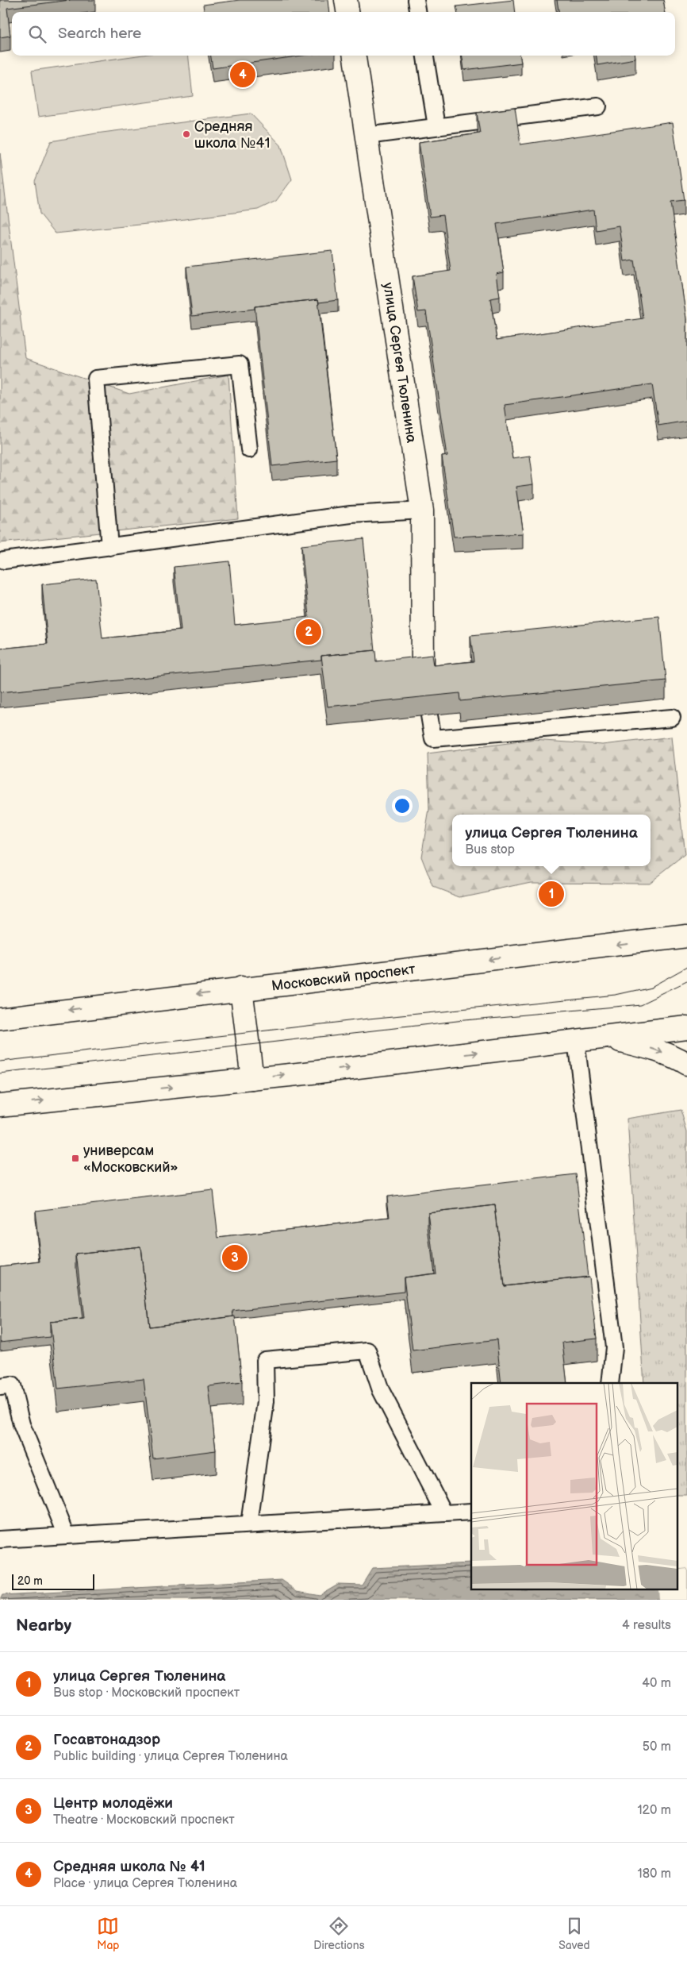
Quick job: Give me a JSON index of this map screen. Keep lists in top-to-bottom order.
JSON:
{
  "streets": {
    "main road": ["улица Сергея Тюленина", "Московский проспект"]
  },
  "places": {
    "other": ["Средняя школа №41"],
    "transit": ["универсам «Московский»"]
  },
  "scale_bar": "20 m",
  "page": {
    "search": "Search here",
    "pins": [
      "4",
      "2",
      "1",
      "3"
    ],
    "popup": ["улица Сергея Тюленина", "Bus stop"],
    "scale": "20 m",
    "heading": ["Nearby", "4 results"],
    "list": [
      {
        "mark": "1",
        "name": "улица Сергея Тюленина",
        "note": "Bus stop · Московский проспект",
        "value": "40 m"
      },
      {
        "mark": "2",
        "name": "Госавтонадзор",
        "note": "Public building · улица Сергея Тюленина",
        "value": "50 m"
      },
      {
        "mark": "3",
        "name": "Центр молодёжи",
        "note": "Theatre · Московский проспект",
        "value": "120 m"
      },
      {
        "mark": "4",
        "name": "Средняя школа № 41",
        "note": "Place · улица Сергея Тюленина",
        "value": "180 m"
      }
    ],
    "nav": ["Map", "Directions", "Saved"]
  }
}
